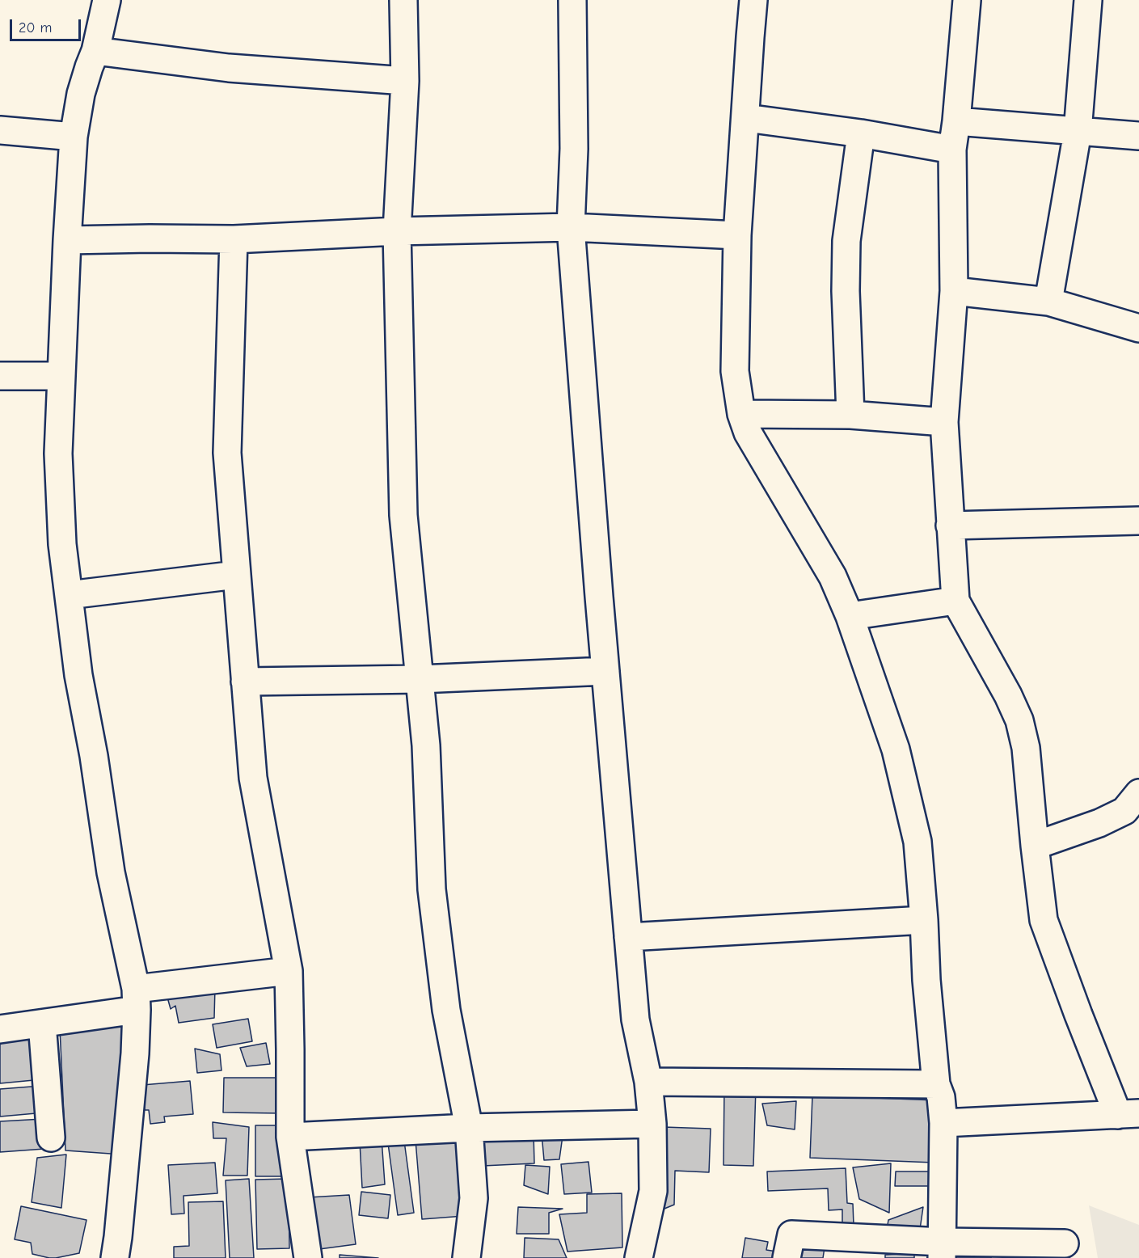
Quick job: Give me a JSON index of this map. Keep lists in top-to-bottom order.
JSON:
{
  "scale_bar": "20 m"
}
